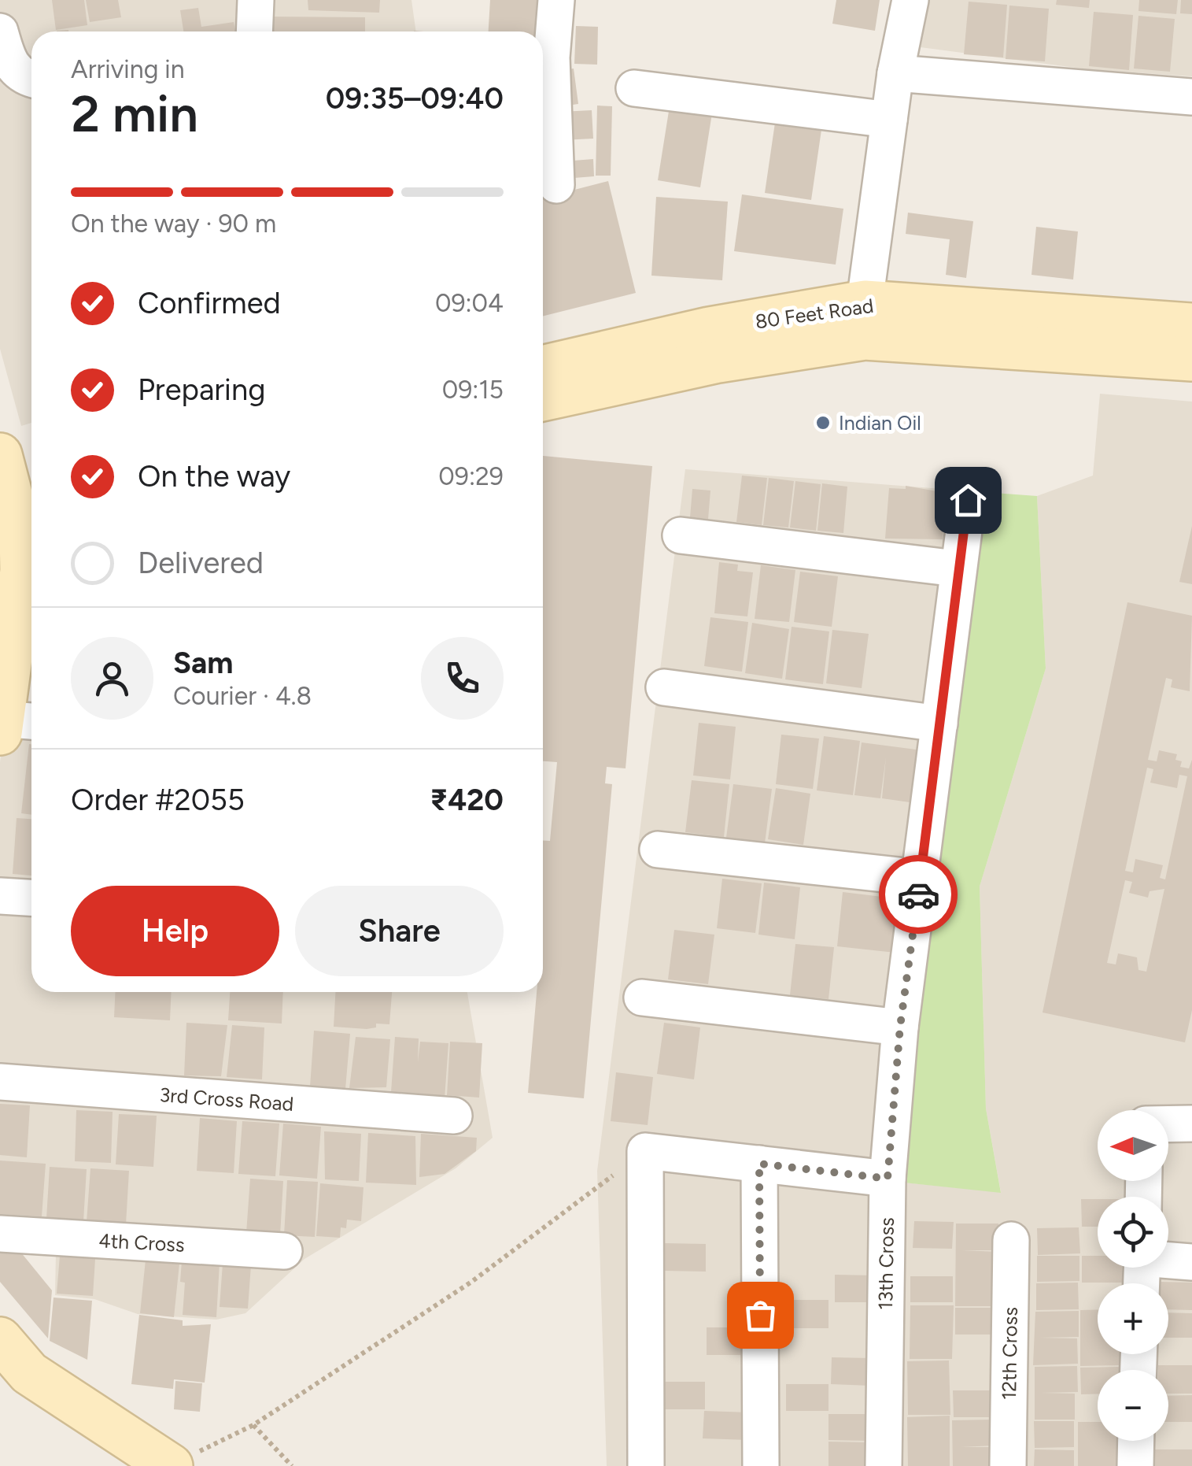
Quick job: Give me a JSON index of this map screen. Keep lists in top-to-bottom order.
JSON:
{
  "streets": {
    "main road": ["80 Feet Road"],
    "street": [
      "3rd Cross Road",
      "4th Cross",
      "13th Cross",
      "12th Cross"
    ]
  },
  "places": ["Indian Oil"],
  "north": "left",
  "page": {
    "heading": ["2 min", "Arriving in", "09:35–09:40"],
    "panel": [
      "Sam",
      "Courier · 4.8",
      "Order #2055",
      "₹420"
    ],
    "bar": "On the way · 90 m",
    "list": [
      ["Confirmed", "09:04"],
      ["Preparing", "09:15"],
      ["On the way", "09:29"],
      "Delivered"
    ],
    "buttons": ["Help", "Share"],
    "map_buttons": ["+", "−"]
  }
}
